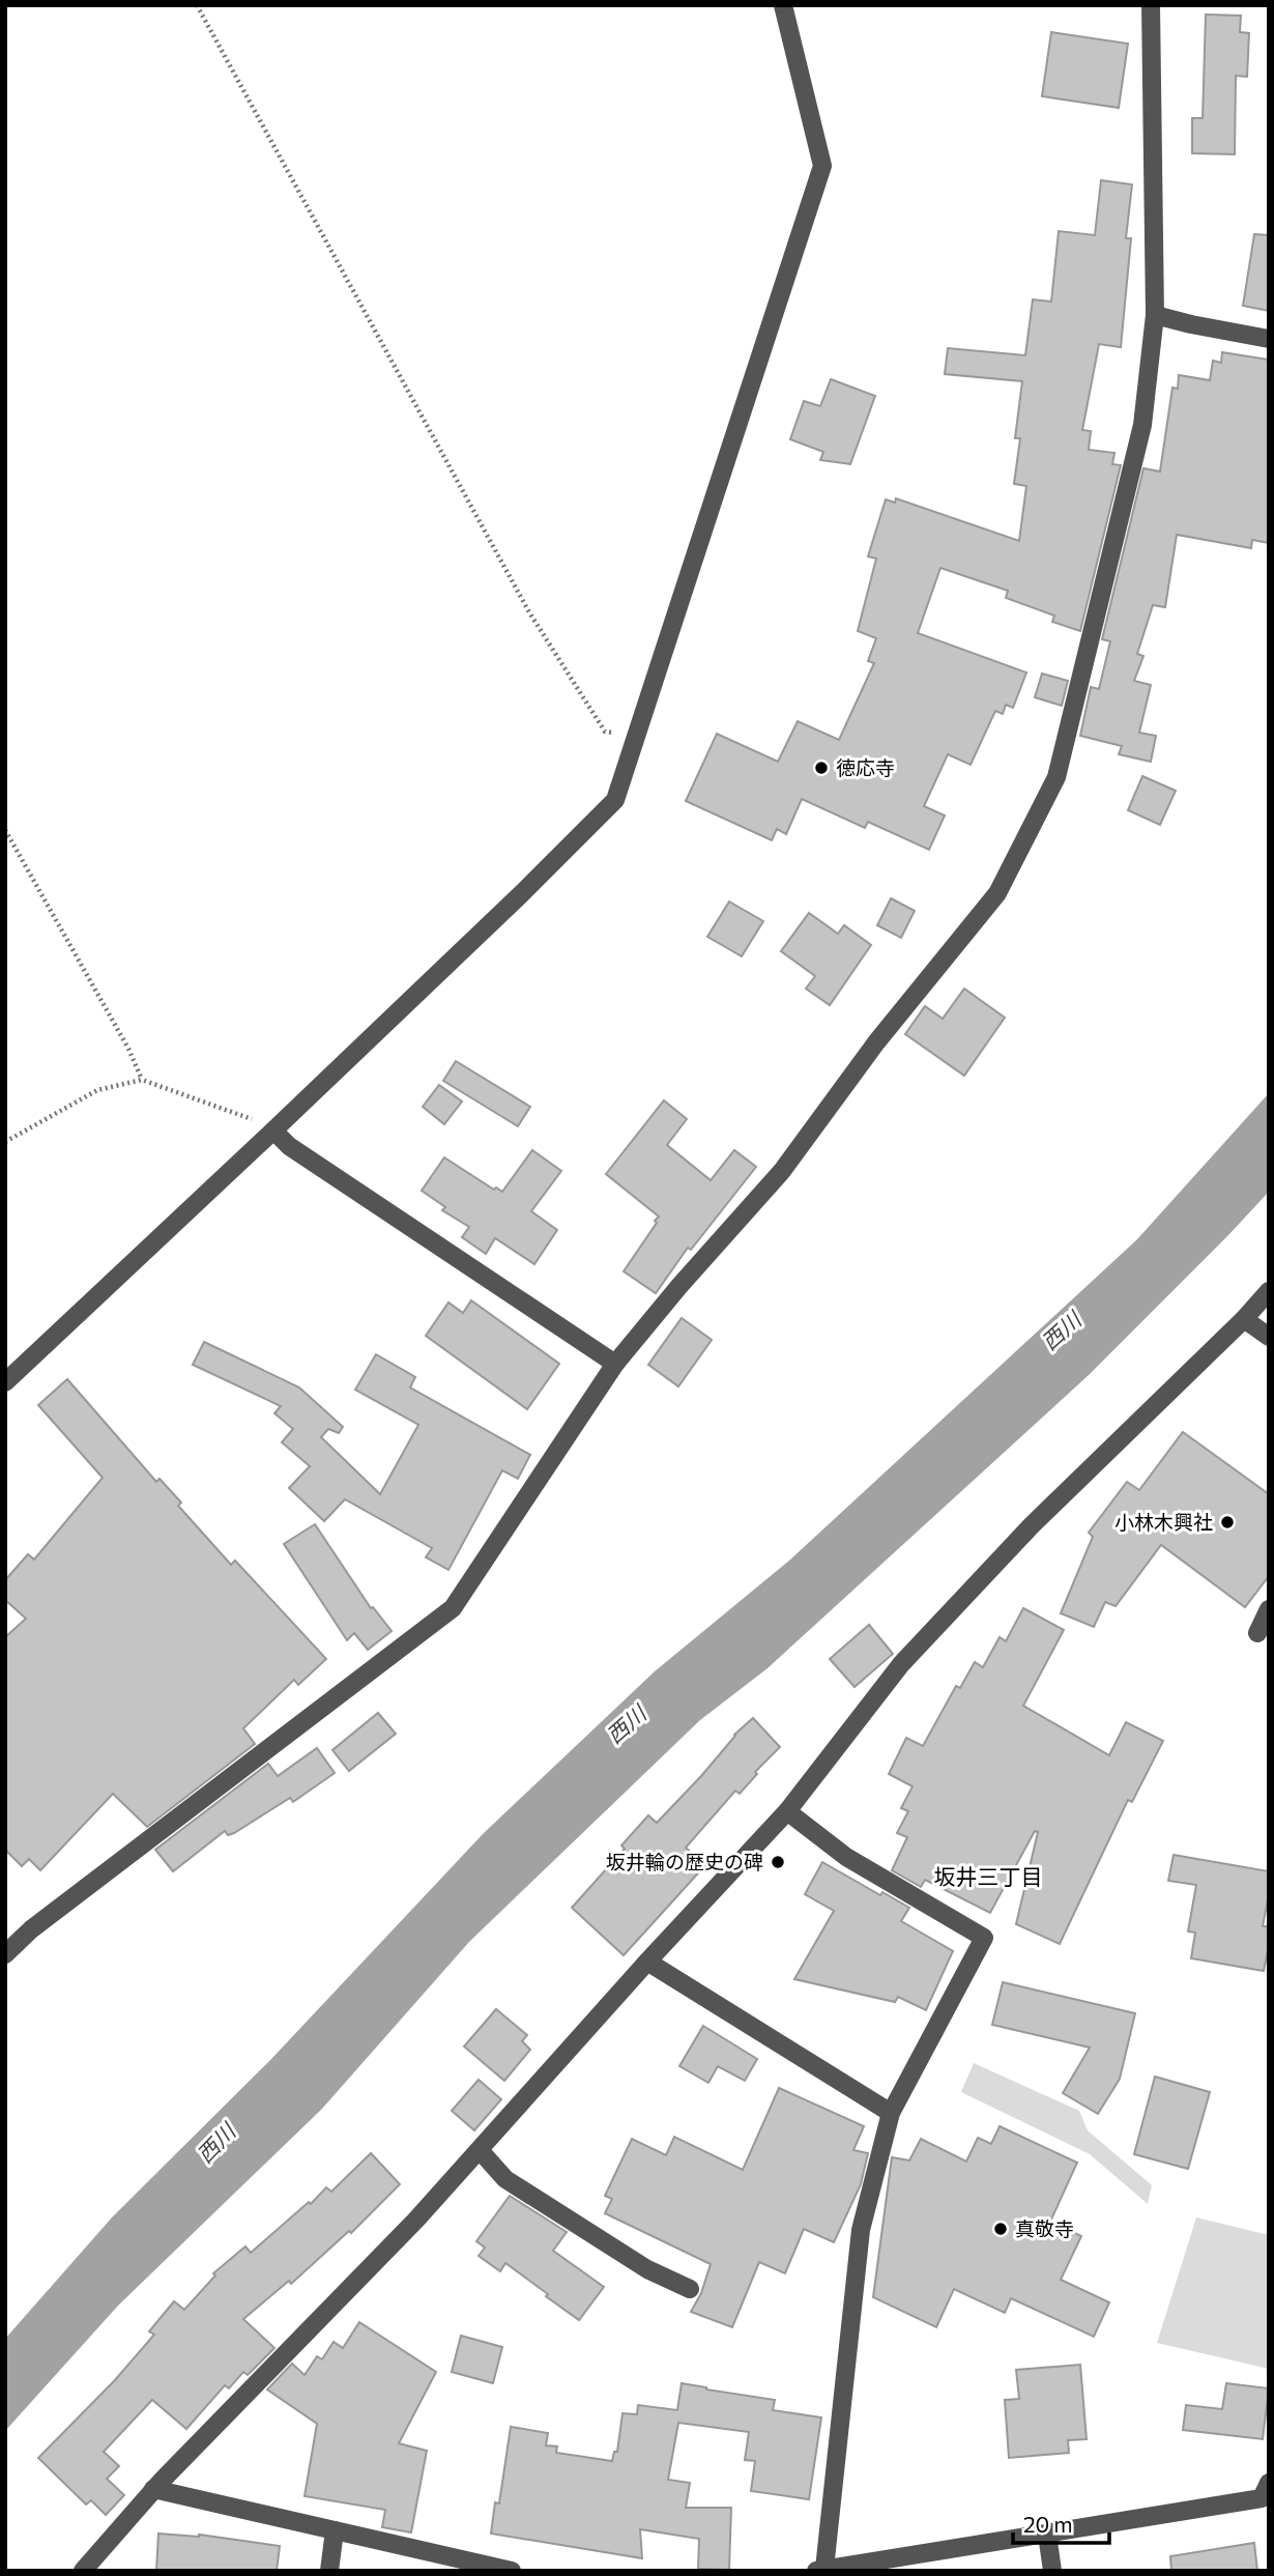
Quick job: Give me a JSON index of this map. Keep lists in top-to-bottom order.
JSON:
{
  "districts": ["坂井三丁目"],
  "water": ["西川"],
  "places": [
    "徳応寺",
    "小林木興社",
    "坂井輪の歴史の碑",
    "真敬寺"
  ],
  "scale_bar": "20 m"
}
